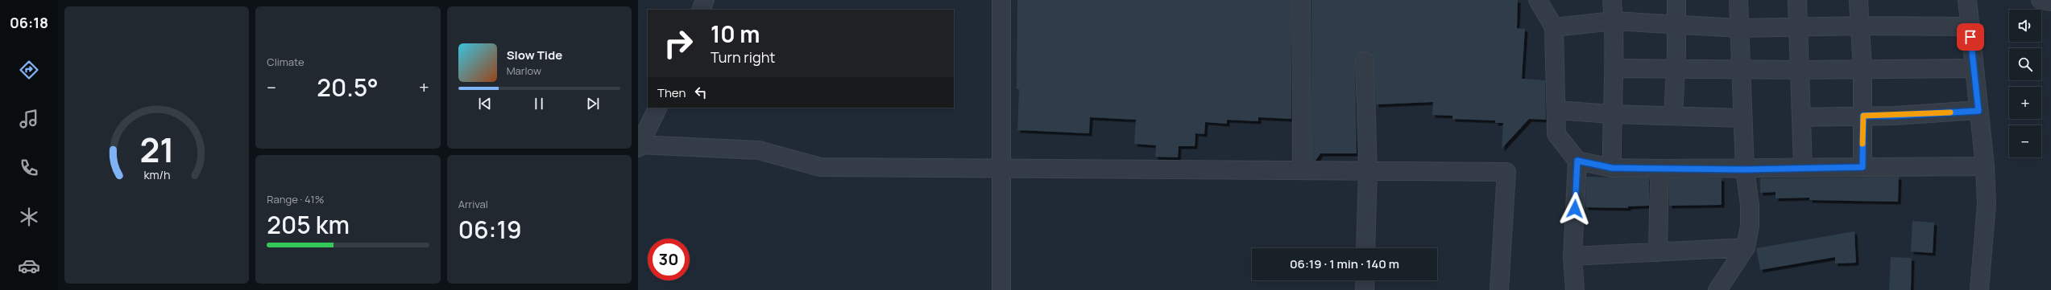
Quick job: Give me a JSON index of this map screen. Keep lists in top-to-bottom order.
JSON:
{
  "page": {
    "tabs": "06:18",
    "tile": [
      "Climate",
      ["Range · 41%", "205 km"],
      ["Arrival", "06:19"]
    ],
    "map_buttons": ["+", "−"],
    "turn": ["10 m", "Turn right"],
    "song": ["Slow Tide", "Marlow"],
    "heat": ["−", "20.5°", "+"],
    "then": "Then",
    "limit": "30",
    "trip": "06:19 · 1 min · 140 m",
    "gauge": ["21", "km/h"]
  }
}
